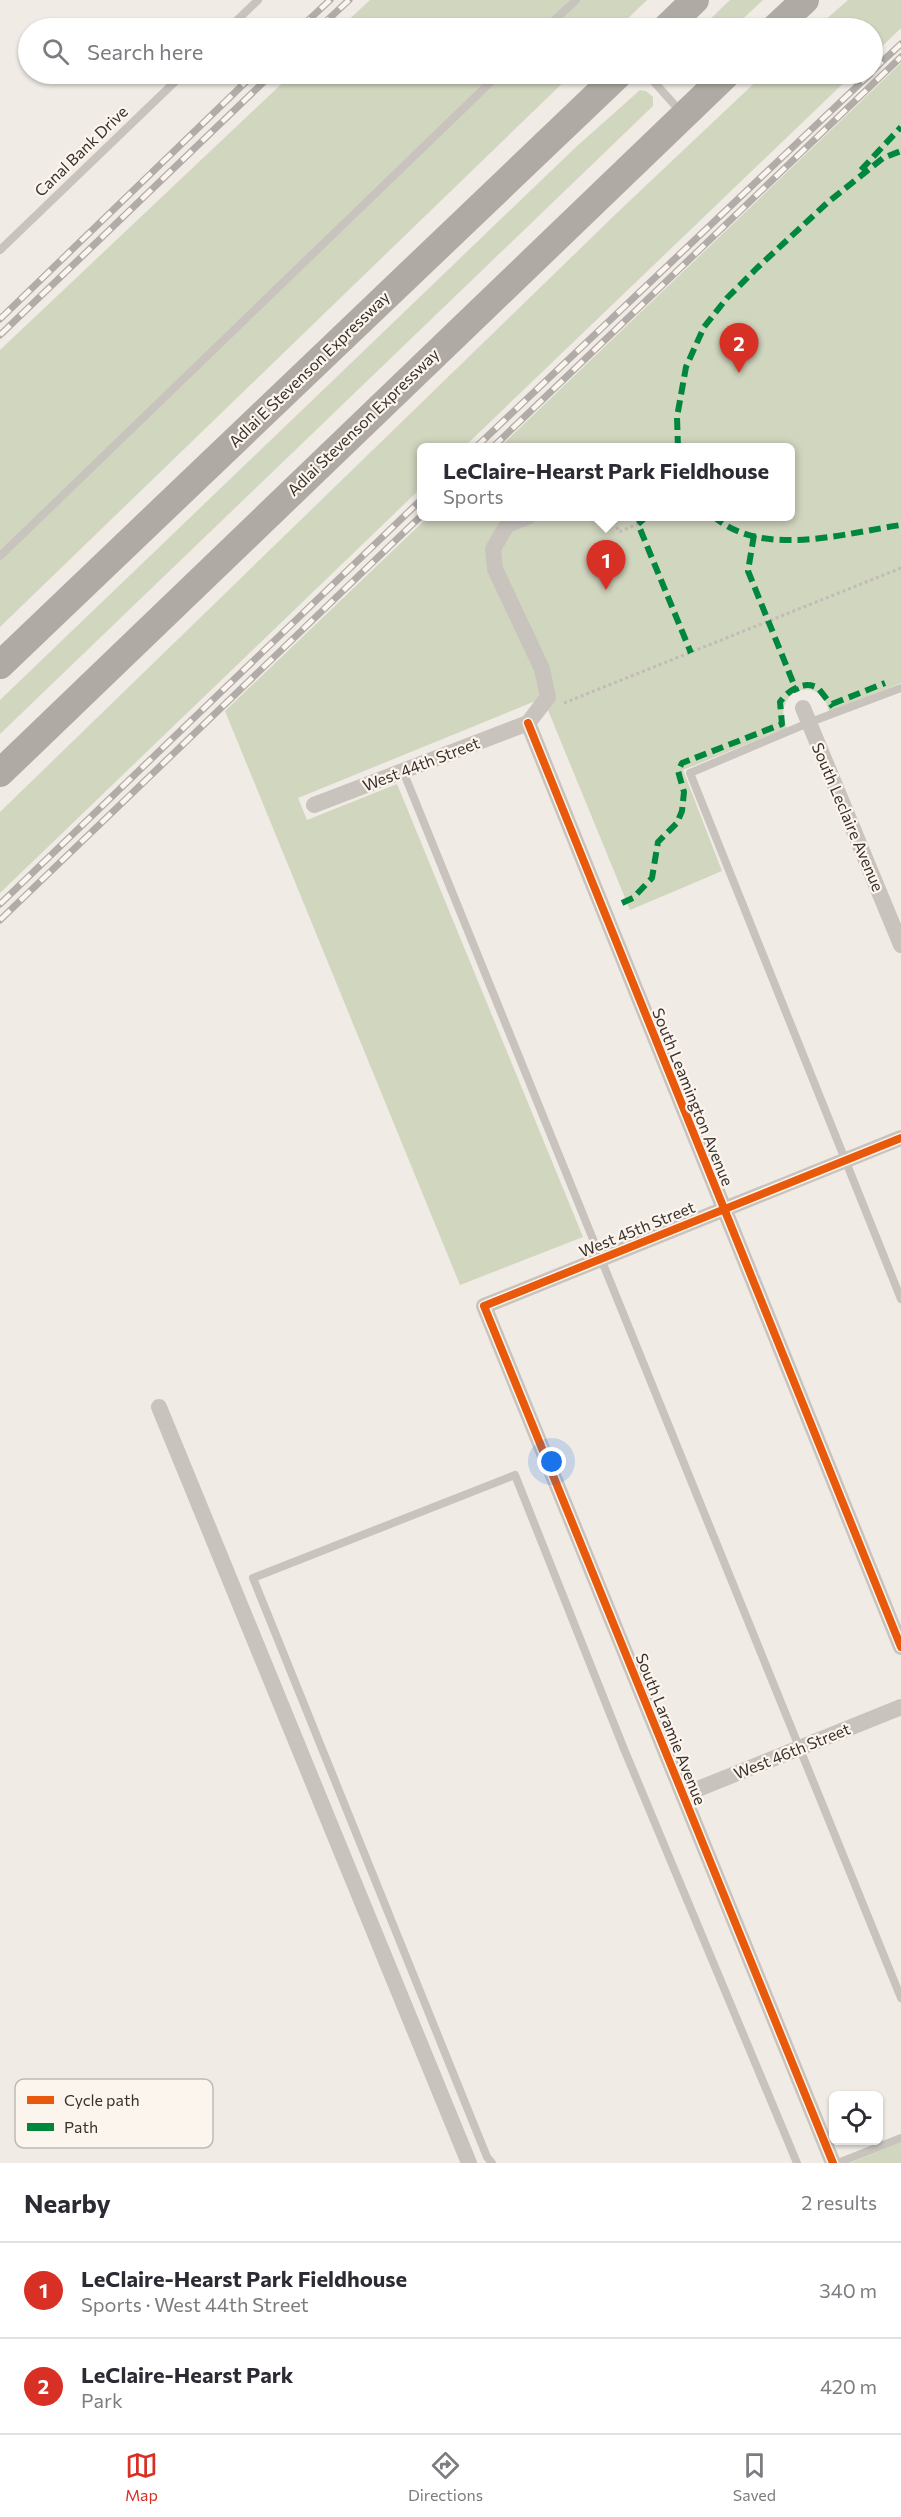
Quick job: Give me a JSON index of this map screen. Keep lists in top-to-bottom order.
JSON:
{
  "streets": {
    "highway": ["Adlai E Stevenson Expressway", "Adlai Stevenson Expressway"],
    "street": [
      "West 44th Street",
      "South Leclaire Avenue",
      "South Leamington Avenue",
      "West 45th Street",
      "South Laramie Avenue",
      "West 46th Street"
    ],
    "lane": ["Canal Bank Drive"]
  },
  "crossings": [
    ["West 44th Street", "South Leamington Avenue"],
    ["South Leamington Avenue", "West 45th Street"],
    ["West 45th Street", "South Laramie Avenue"],
    ["South Laramie Avenue", "West 46th Street"]
  ],
  "legend": ["Cycle path", "Path"],
  "page": {
    "search": "Search here",
    "pins": ["2", "1"],
    "popup": ["LeClaire-Hearst Park Fieldhouse", "Sports"],
    "heading": ["Nearby", "2 results"],
    "list": [
      {
        "mark": "1",
        "name": "LeClaire-Hearst Park Fieldhouse",
        "note": "Sports · West 44th Street",
        "value": "340 m"
      },
      {
        "mark": "2",
        "name": "LeClaire-Hearst Park",
        "note": "Park",
        "value": "420 m"
      }
    ],
    "nav": ["Map", "Directions", "Saved"]
  }
}
